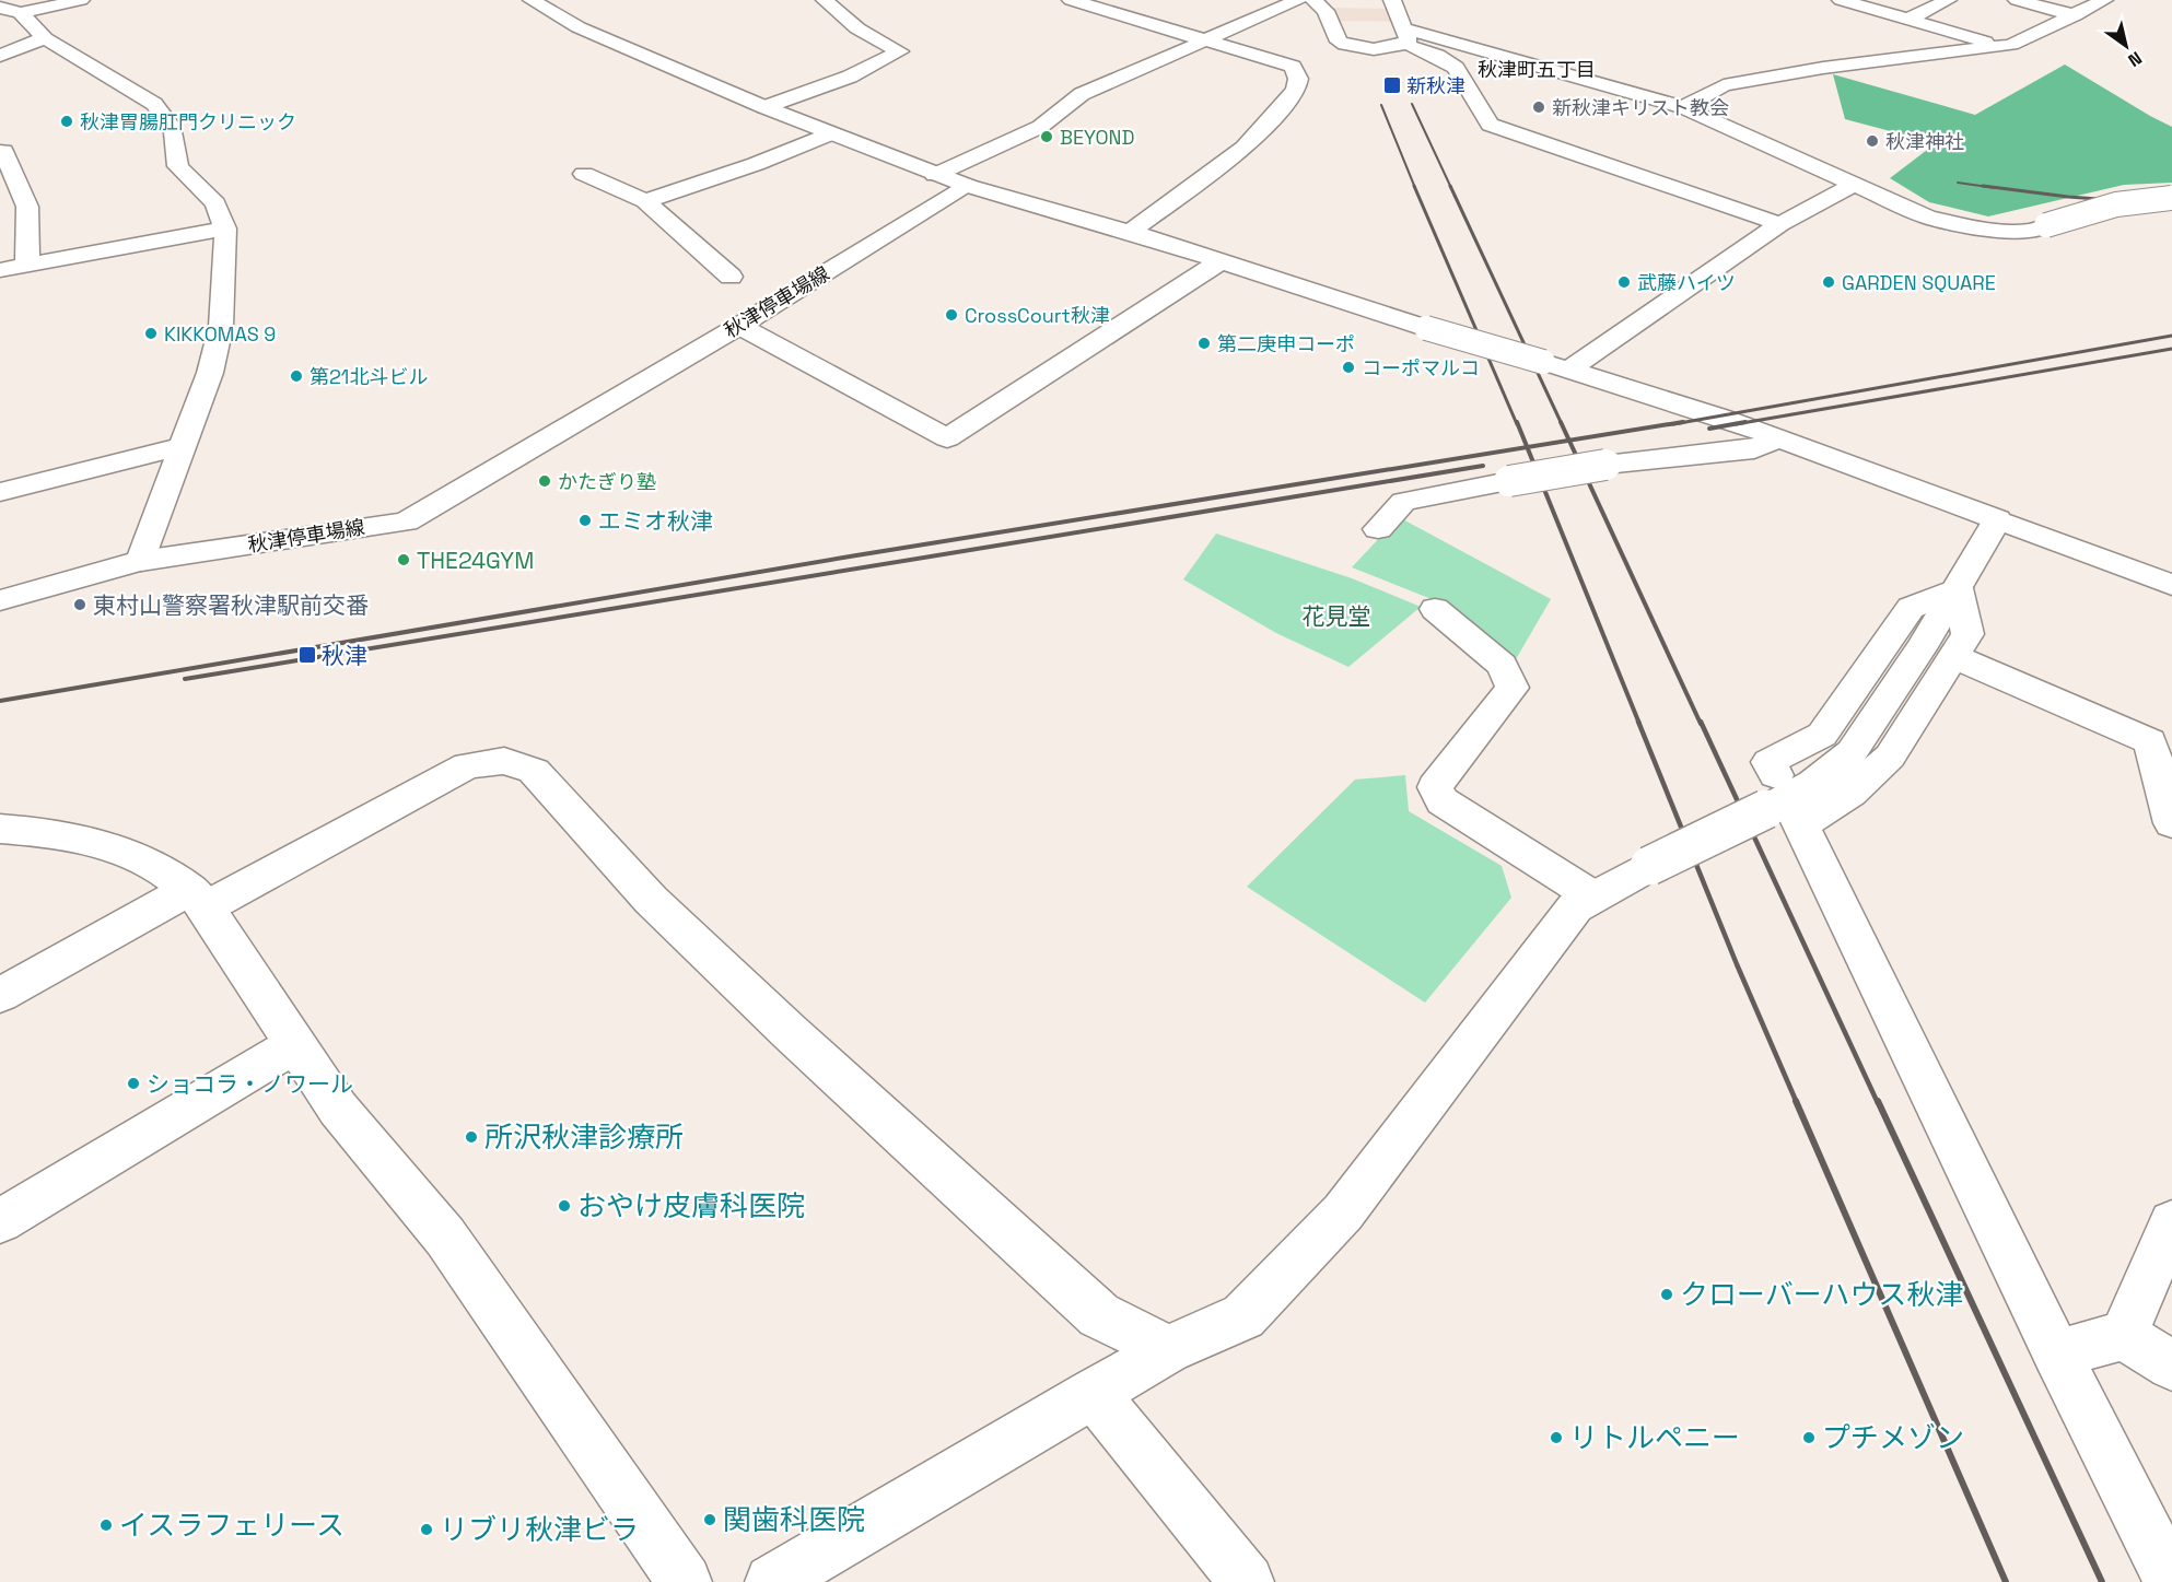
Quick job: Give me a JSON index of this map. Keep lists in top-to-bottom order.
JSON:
{
  "streets": {
    "street": ["秋津停車場線"]
  },
  "districts": ["秋津町五丁目"],
  "parks": ["花見堂"],
  "places": {
    "transit": ["新秋津", "秋津"],
    "other": [
      "新秋津キリスト教会",
      "秋津胃腸肛門クリニック",
      "BEYOND",
      "秋津神社",
      "武藤ハイツ",
      "GARDEN SQUARE",
      "CrossCourt秋津",
      "KIKKOMAS 9",
      "第二庚申コーポ",
      "コーポマルコ",
      "第21北斗ビル",
      "かたぎり塾",
      "エミオ秋津",
      "THE24GYM",
      "東村山警察署秋津駅前交番",
      "ショコラ・ノワール",
      "所沢秋津診療所",
      "おやけ皮膚科医院",
      "クローバーハウス秋津",
      "リトルペニー",
      "プチメゾン",
      "関歯科医院",
      "イスラフェリース",
      "リブリ秋津ビラ"
    ]
  },
  "north": "bottom right"
}
